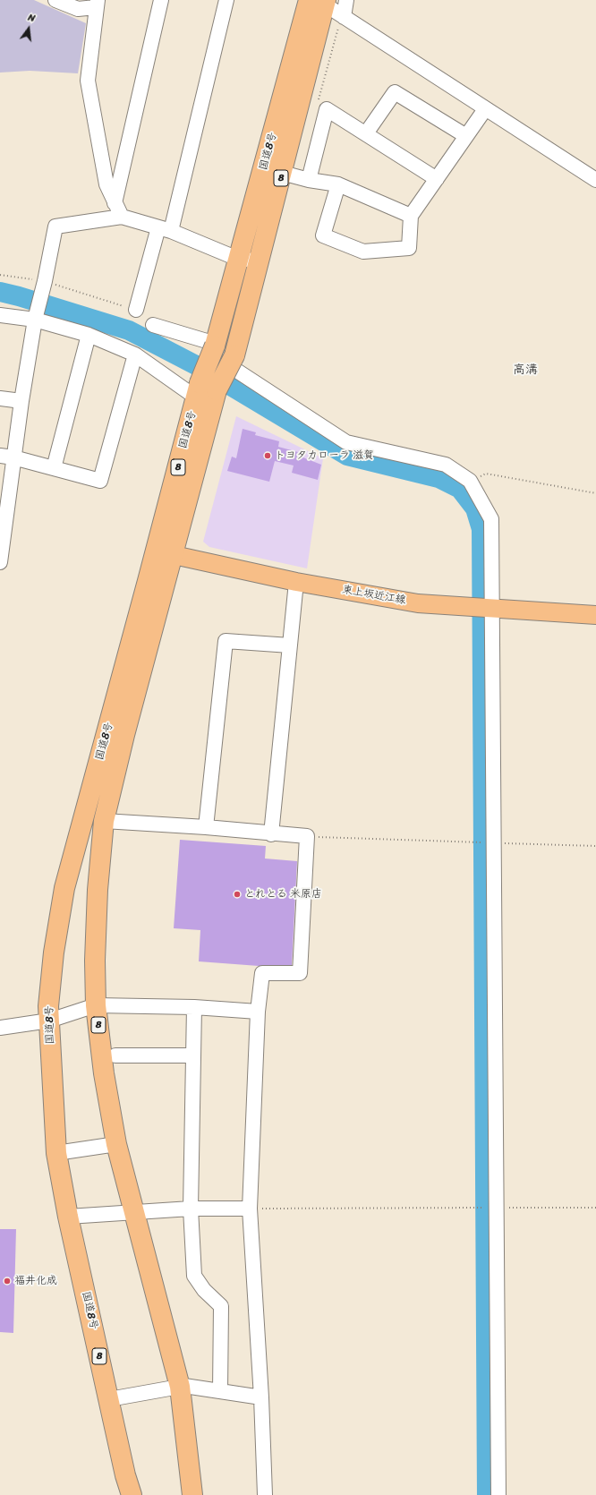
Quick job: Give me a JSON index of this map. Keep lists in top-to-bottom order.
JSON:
{
  "streets": {
    "highway": ["国道8号", "8"],
    "main road": ["東上坂近江線"]
  },
  "crossings": [
    ["国道8号", "東上坂近江線"]
  ],
  "districts": ["高溝"],
  "places": ["トヨタカローラ 滋賀", "とれとる 米原店", "福井化成"],
  "north": "top"
}
